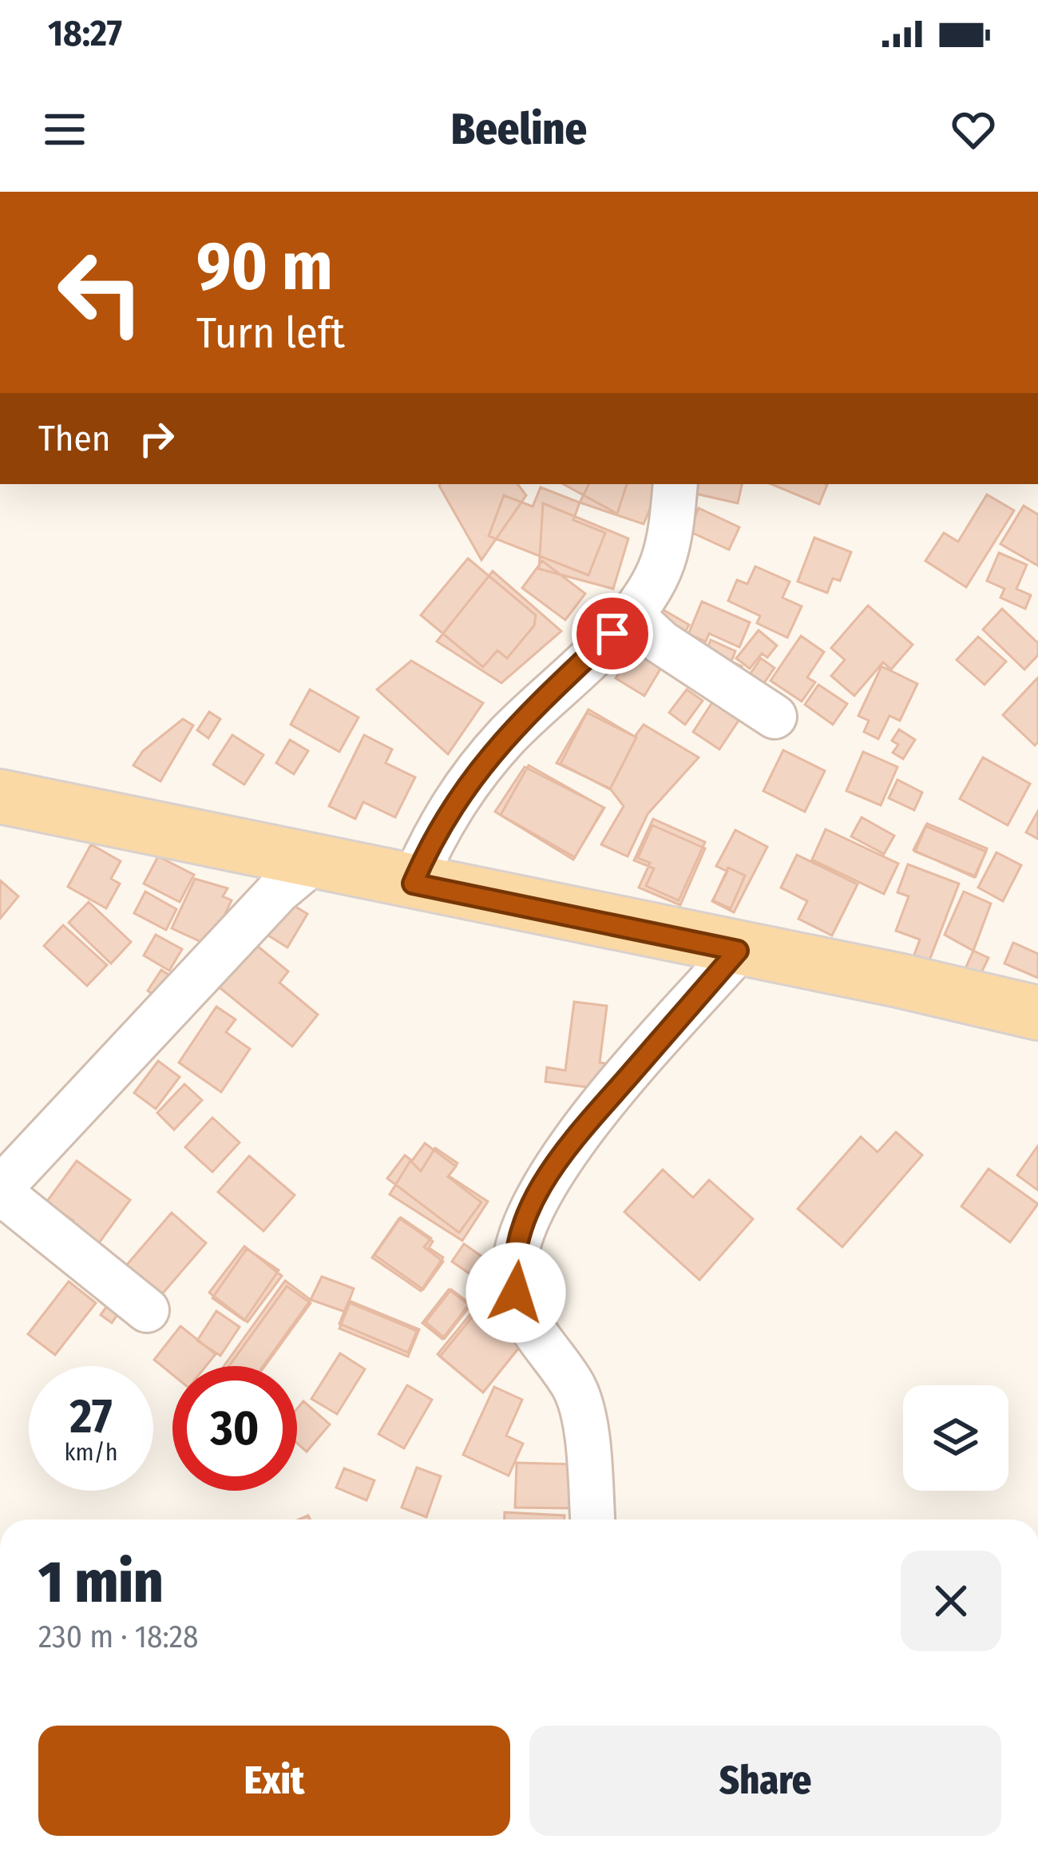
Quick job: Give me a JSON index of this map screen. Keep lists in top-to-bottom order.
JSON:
{
  "page": {
    "status": "18:27",
    "header": "Beeline",
    "turn": ["90 m", "Turn left"],
    "then": "Then",
    "speed": "27 km/h",
    "limit": "30",
    "heading": ["1 min", "230 m · 18:28"],
    "buttons": ["Exit", "Share"]
  }
}
